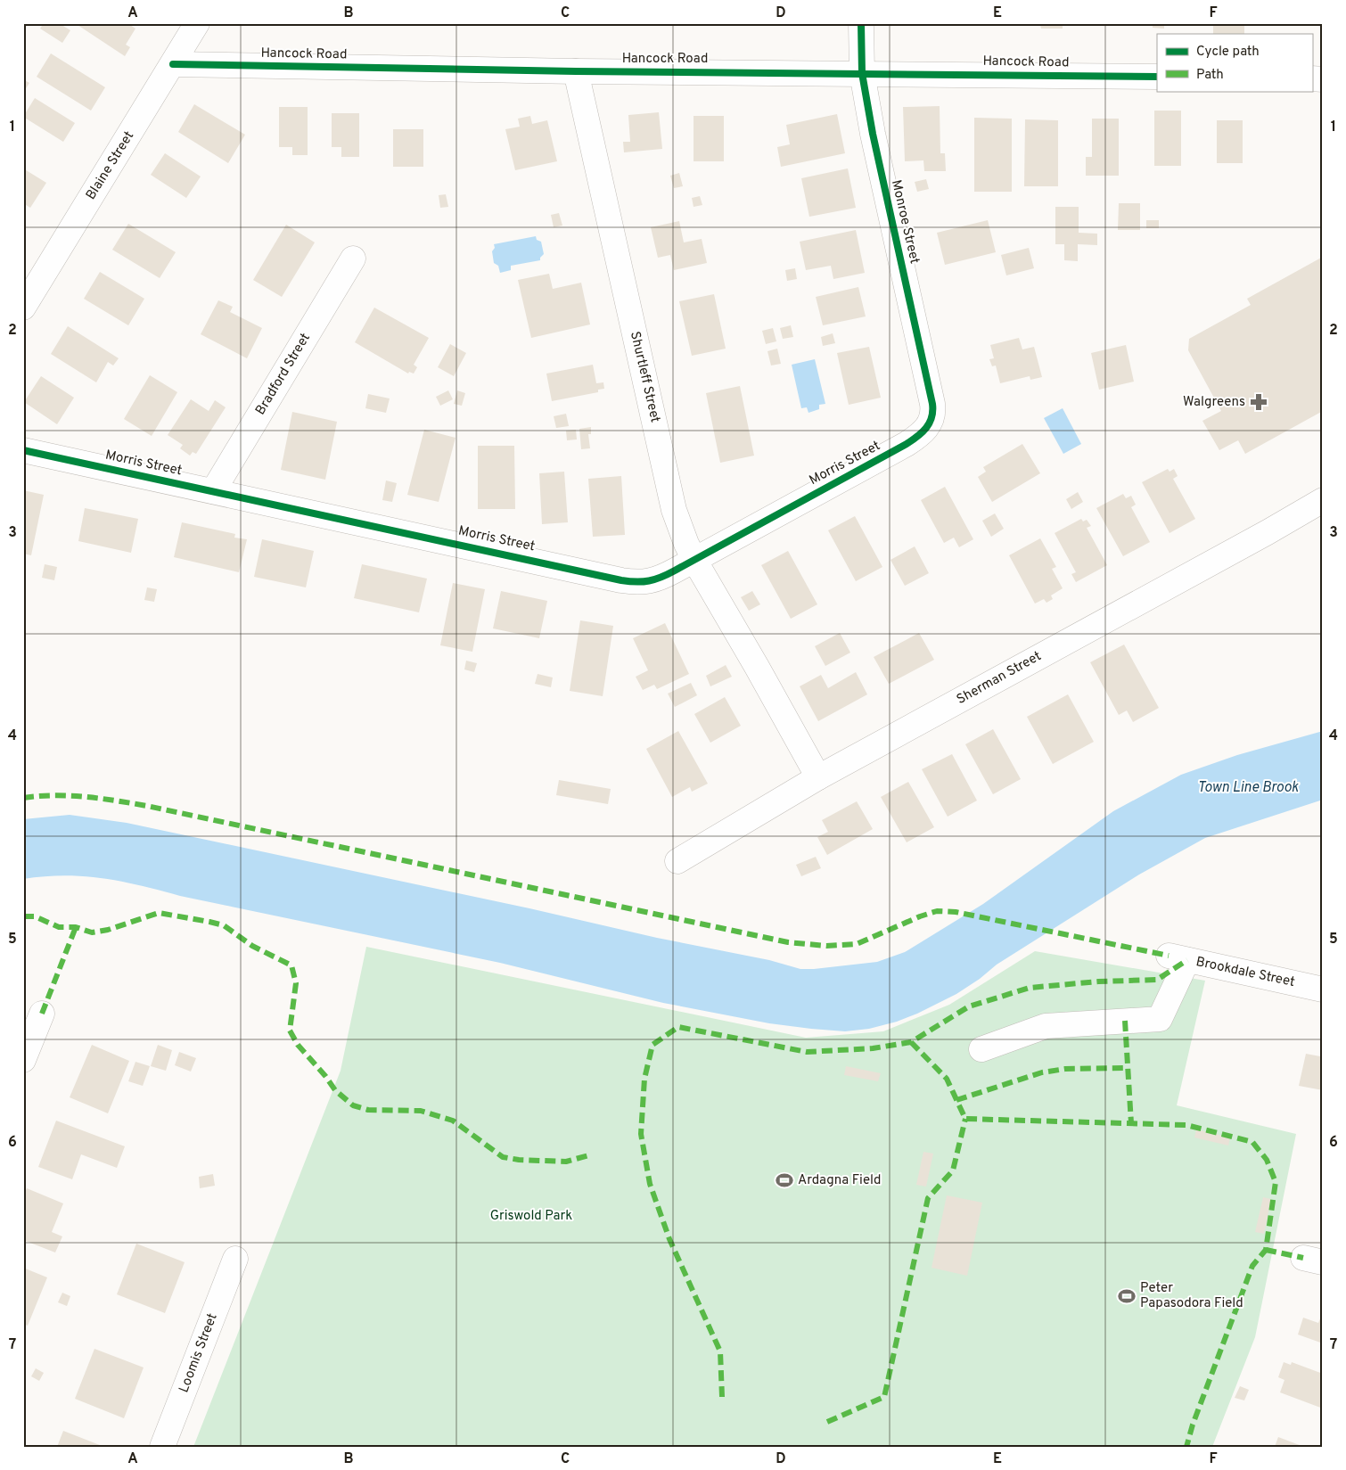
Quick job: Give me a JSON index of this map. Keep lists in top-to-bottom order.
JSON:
{
  "streets": {
    "street": [
      "Hancock Road",
      "Blaine Street",
      "Monroe Street",
      "Bradford Street",
      "Shurtleff Street",
      "Morris Street",
      "Sherman Street",
      "Brookdale Street",
      "Loomis Street"
    ]
  },
  "crossings": [
    ["Hancock Road", "Blaine Street"],
    ["Hancock Road", "Monroe Street"],
    ["Hancock Road", "Shurtleff Street"],
    ["Monroe Street", "Morris Street"],
    ["Bradford Street", "Morris Street"],
    ["Shurtleff Street", "Morris Street"],
    ["Shurtleff Street", "Sherman Street"]
  ],
  "water": ["Town Line Brook"],
  "parks": ["Griswold Park"],
  "places": {
    "pharmacy": ["Walgreens"],
    "sports": ["Ardagna Field", "Peter Papasodora Field"]
  },
  "legend": ["Cycle path", "Path"],
  "grid": {
    "columns": [
      "A",
      "B",
      "C",
      "D",
      "E",
      "F"
    ],
    "rows": [
      "1",
      "2",
      "3",
      "4",
      "5",
      "6",
      "7"
    ]
  }
}
